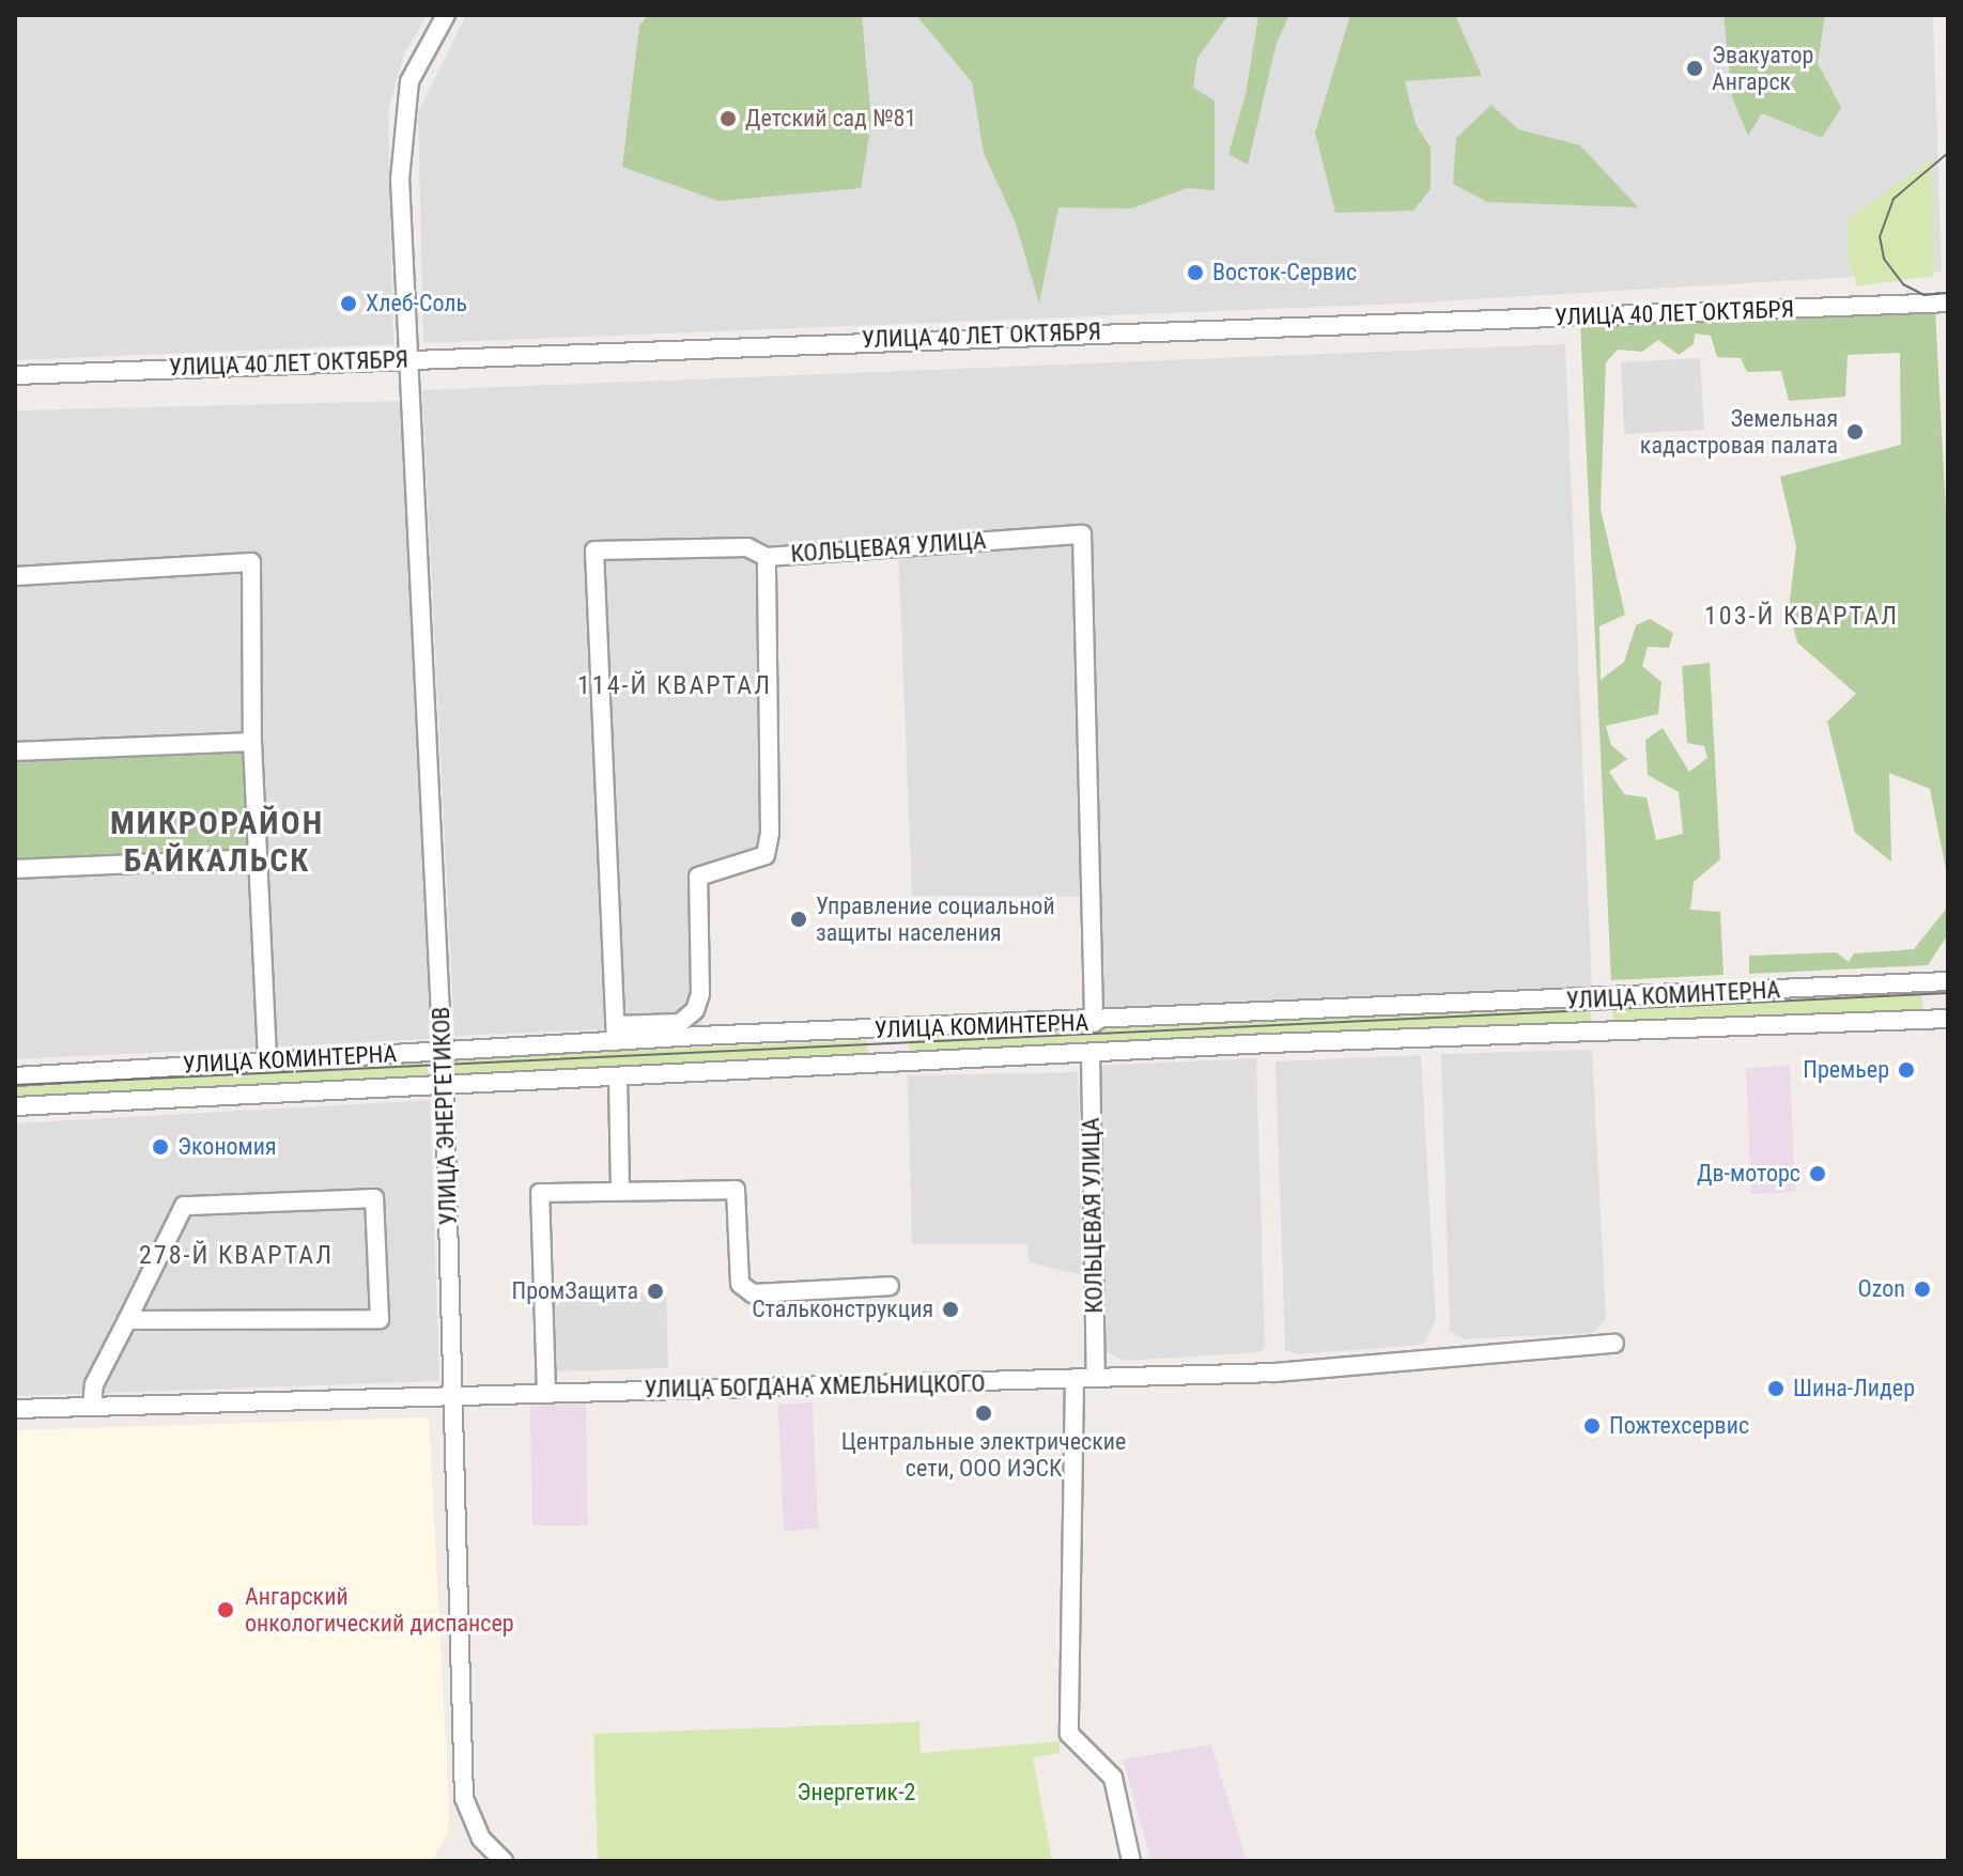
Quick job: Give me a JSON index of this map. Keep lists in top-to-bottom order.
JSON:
{
  "streets": {
    "street": [
      "УЛИЦА 40 ЛЕТ ОКТЯБРЯ",
      "КОЛЬЦЕВАЯ УЛИЦА",
      "УЛИЦА КОМИНТЕРНА",
      "УЛИЦА ЭНЕРГЕТИКОВ",
      "УЛИЦА БОГДАНА ХМЕЛЬНИЦКОГО"
    ]
  },
  "crossings": [
    ["УЛИЦА 40 ЛЕТ ОКТЯБРЯ", "УЛИЦА ЭНЕРГЕТИКОВ"],
    ["КОЛЬЦЕВАЯ УЛИЦА", "УЛИЦА КОМИНТЕРНА"],
    ["КОЛЬЦЕВАЯ УЛИЦА", "УЛИЦА БОГДАНА ХМЕЛЬНИЦКОГО"],
    ["УЛИЦА КОМИНТЕРНА", "УЛИЦА ЭНЕРГЕТИКОВ"],
    ["УЛИЦА ЭНЕРГЕТИКОВ", "УЛИЦА БОГДАНА ХМЕЛЬНИЦКОГО"]
  ],
  "districts": [
    "103-Й КВАРТАЛ",
    "114-Й КВАРТАЛ",
    "МИКРОРАЙОН БАЙКАЛЬСК",
    "278-Й КВАРТАЛ"
  ],
  "parks": ["Энергетик-2"],
  "places": [
    "Эвакуатор Ангарск",
    "Детский сад №81",
    "Восток-Сервис",
    "Хлеб-Соль",
    "Земельная кадастровая палата",
    "Управление социальной защиты населения",
    "Премьер",
    "Экономия",
    "Дв-моторс",
    "Ozon",
    "ПромЗащита",
    "Стальконструкция",
    "Шина-Лидер",
    "Центральные электрические сети, ООО ИЭСК",
    "Пожтехсервис",
    "Ангарский онкологический диспансер"
  ]
}
